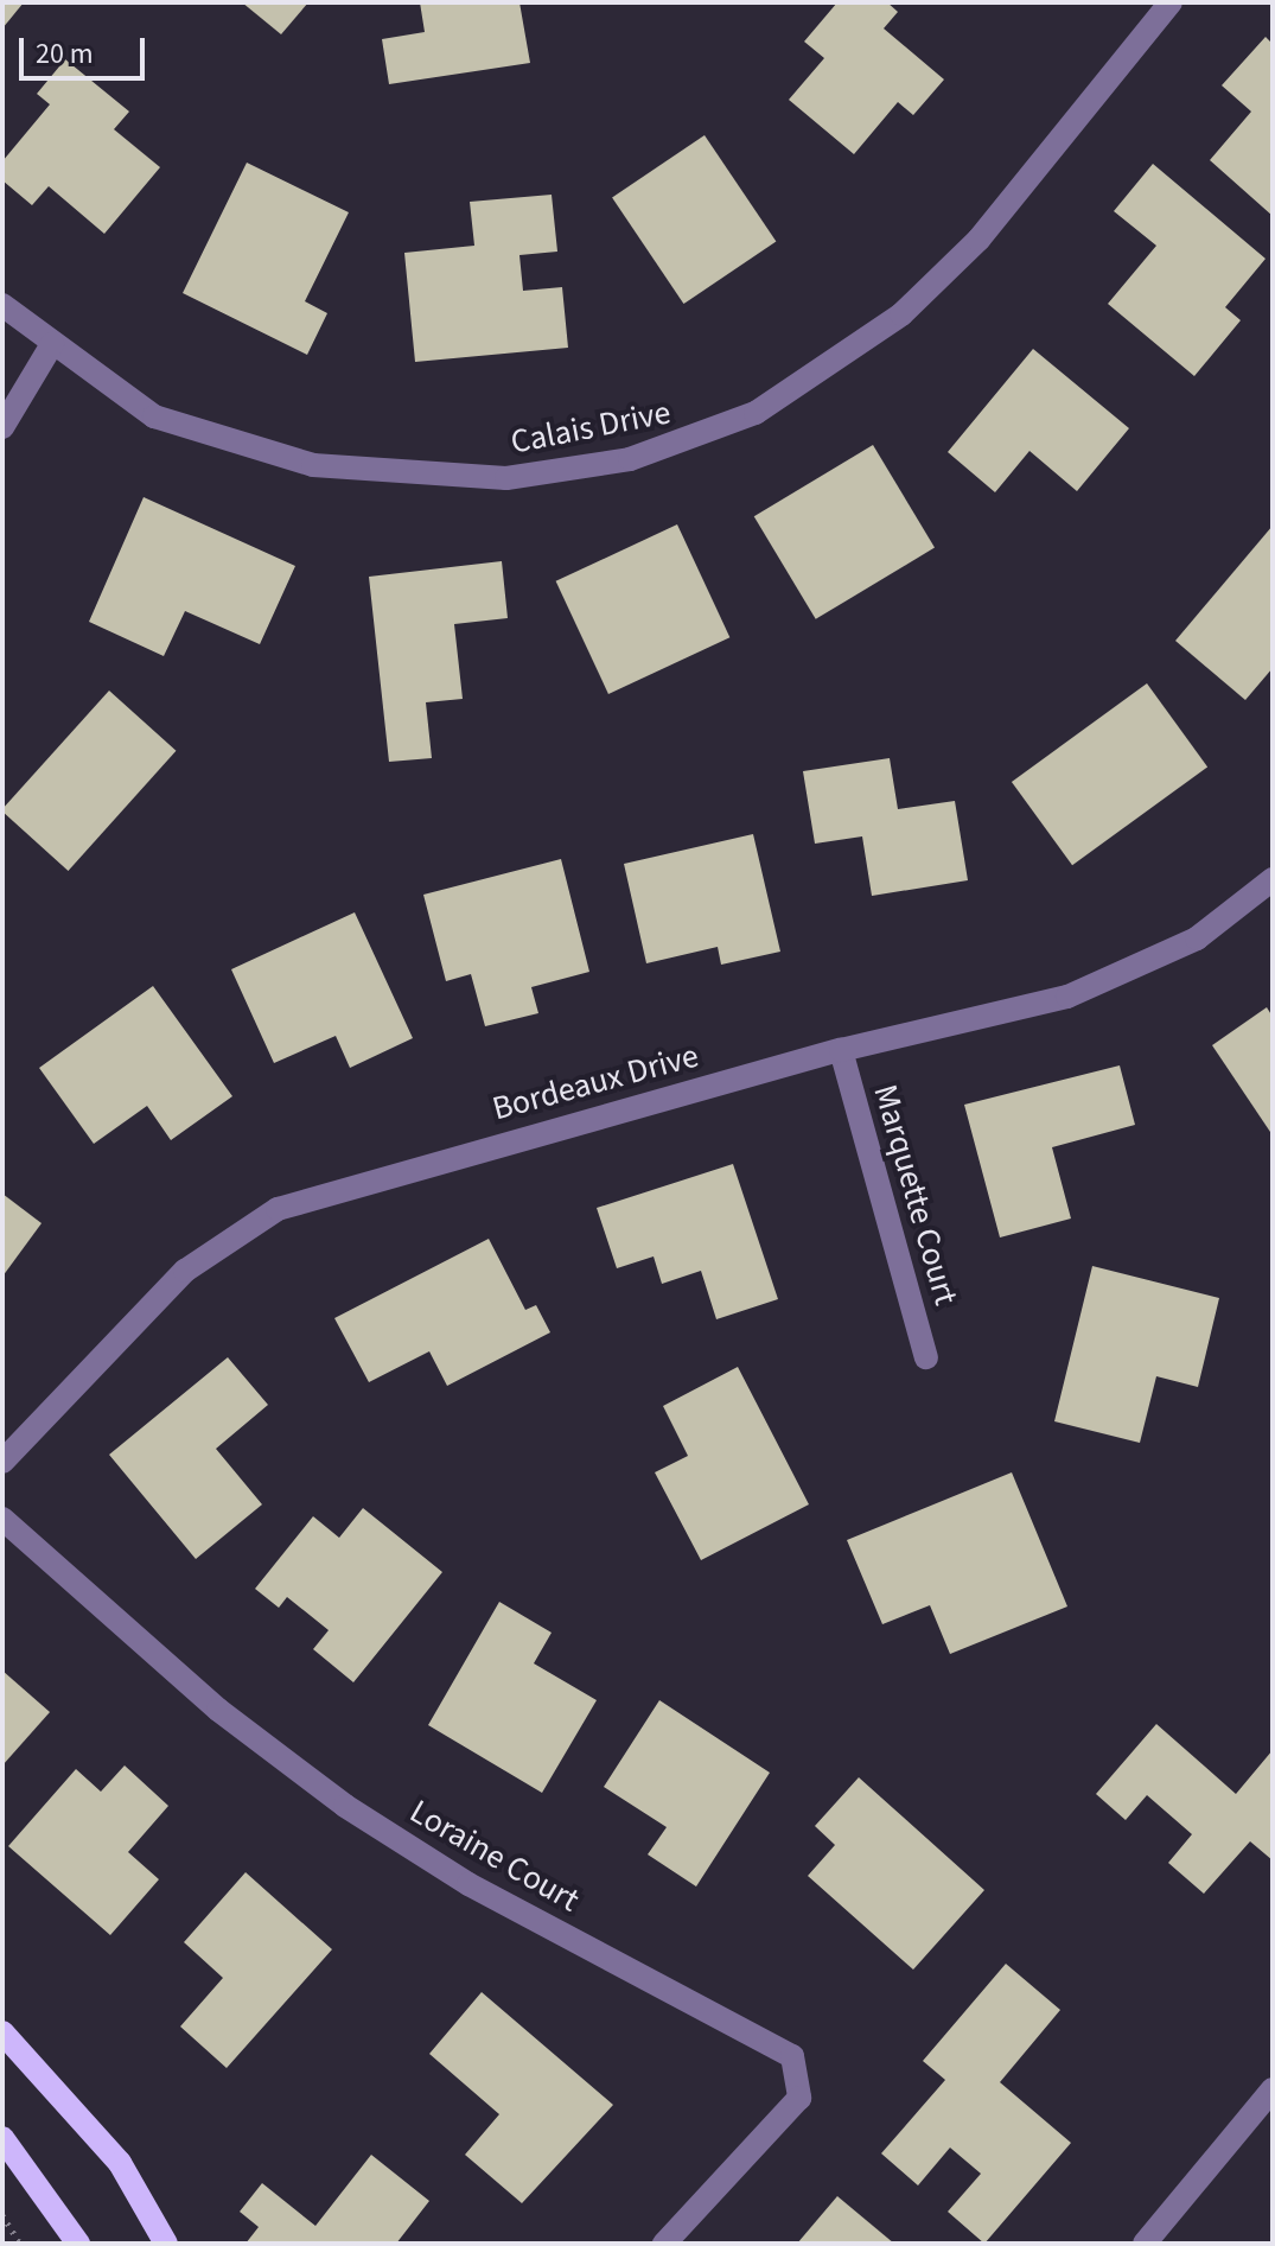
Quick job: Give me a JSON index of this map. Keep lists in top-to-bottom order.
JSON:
{
  "streets": {
    "street": [
      "Calais Drive",
      "Bordeaux Drive",
      "Marquette Court",
      "Loraine Court"
    ]
  },
  "crossings": [
    ["Bordeaux Drive", "Marquette Court"]
  ],
  "scale_bar": "20 m"
}
